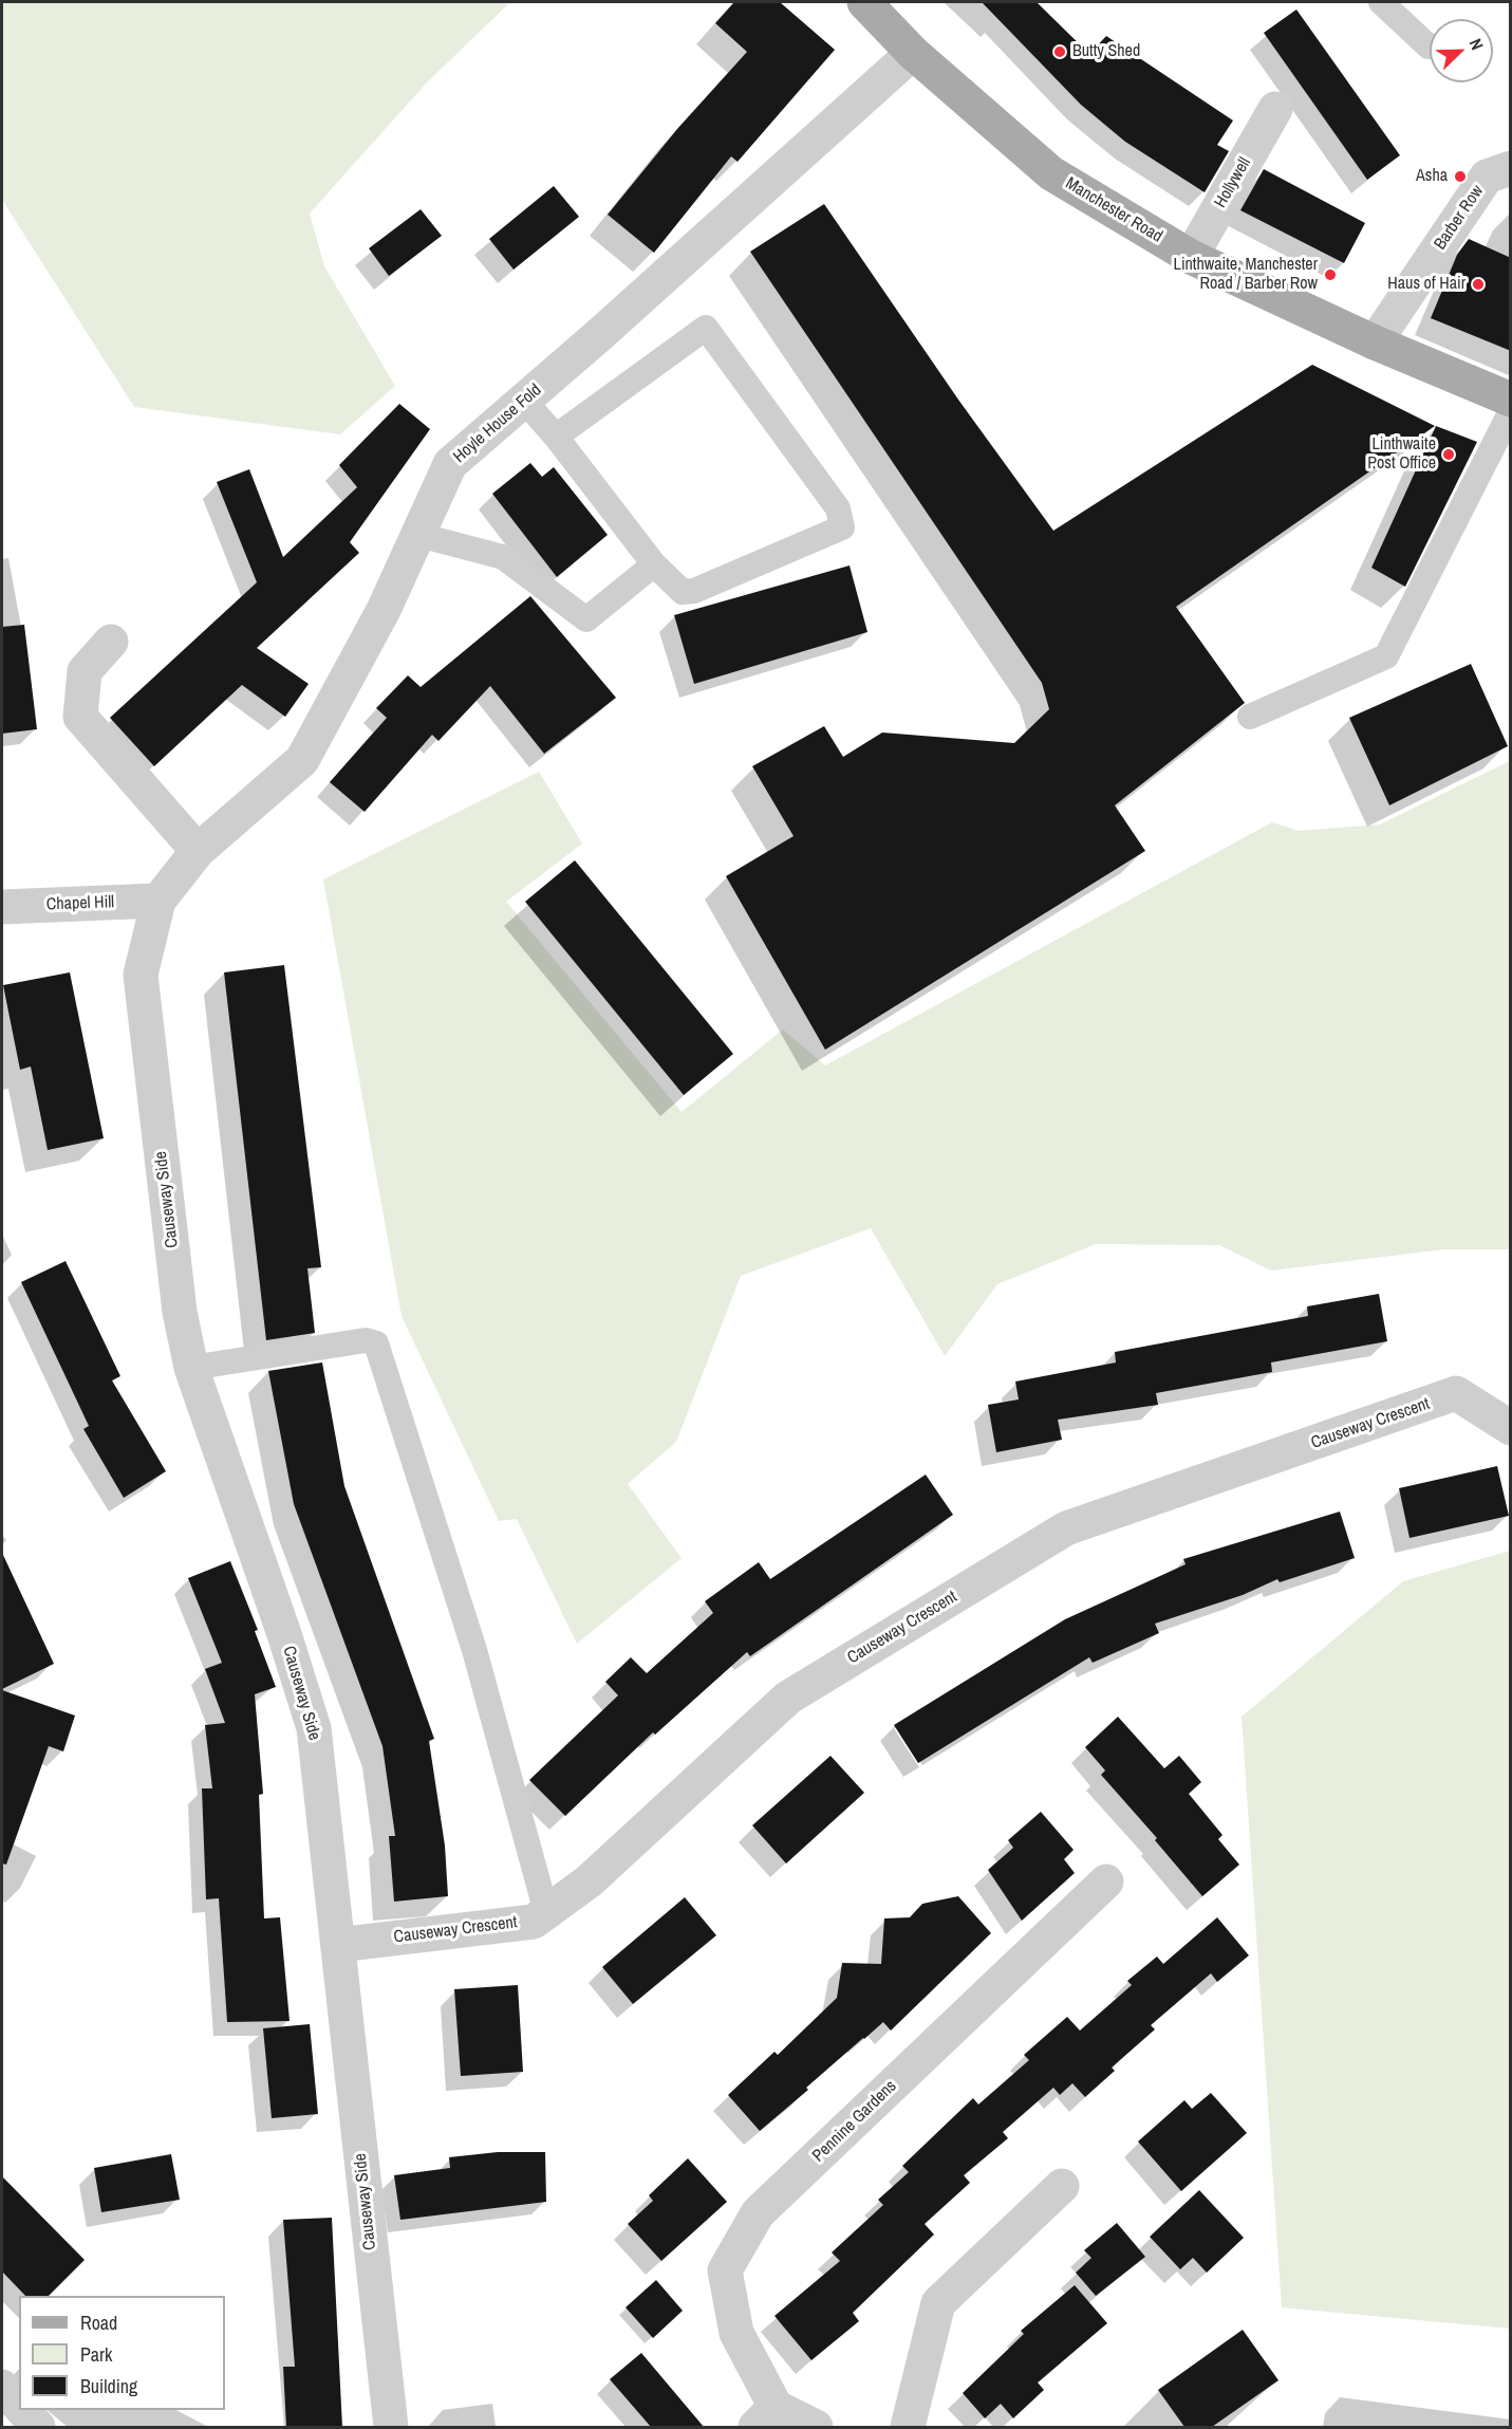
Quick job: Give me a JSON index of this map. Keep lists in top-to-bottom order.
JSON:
{
  "streets": {
    "main road": ["Manchester Road"],
    "street": [
      "Hollywell",
      "Barber Row",
      "Hoyle House Fold",
      "Chapel Hill",
      "Causeway Side",
      "Causeway Crescent",
      "Pennine Gardens"
    ]
  },
  "crossings": [
    ["Hollywell", "Manchester Road"],
    ["Manchester Road", "Barber Row"],
    ["Manchester Road", "Hoyle House Fold"],
    ["Hoyle House Fold", "Chapel Hill"],
    ["Hoyle House Fold", "Causeway Side"],
    ["Causeway Side", "Causeway Crescent"]
  ],
  "places": [
    "Butty Shed",
    "Asha",
    "Linthwaite, Manchester Road / Barber Row",
    "Haus of Hair",
    "Linthwaite Post Office"
  ],
  "legend": ["Road", "Park", "Building"],
  "north": "top right"
}
